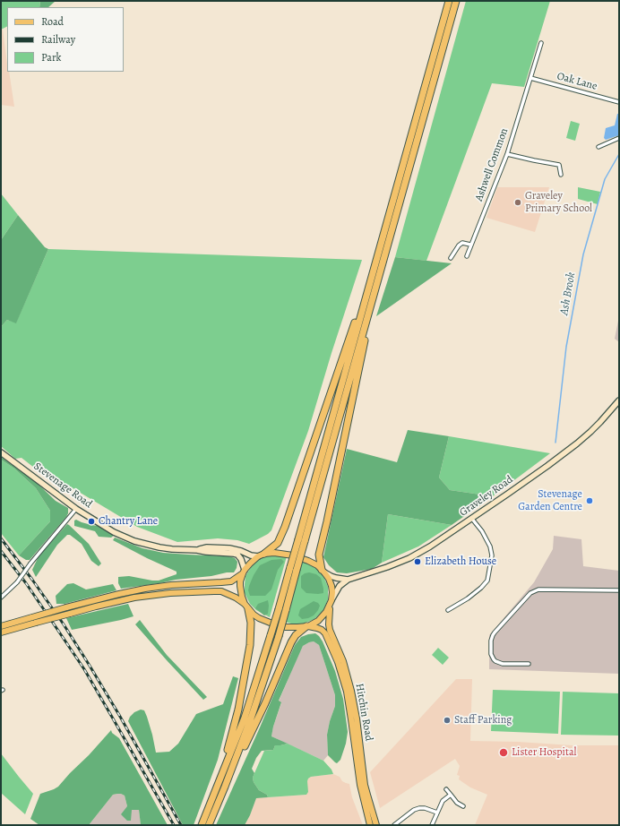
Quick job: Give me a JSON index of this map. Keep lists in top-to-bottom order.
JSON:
{
  "streets": {
    "main road": ["Stevenage Road", "Graveley Road", "Hitchin Road"],
    "street": ["Oak Lane", "Ashwell Common"]
  },
  "crossings": [
    ["Oak Lane", "Ashwell Common"],
    ["Stevenage Road", "Graveley Road"],
    ["Stevenage Road", "Hitchin Road"],
    ["Graveley Road", "Hitchin Road"]
  ],
  "water": ["Ash Brook"],
  "places": [
    "Graveley Primary School",
    "Stevenage Garden Centre",
    "Chantry Lane",
    "Elizabeth House",
    "Staff Parking",
    "Lister Hospital"
  ],
  "legend": ["Road", "Railway", "Park"]
}
